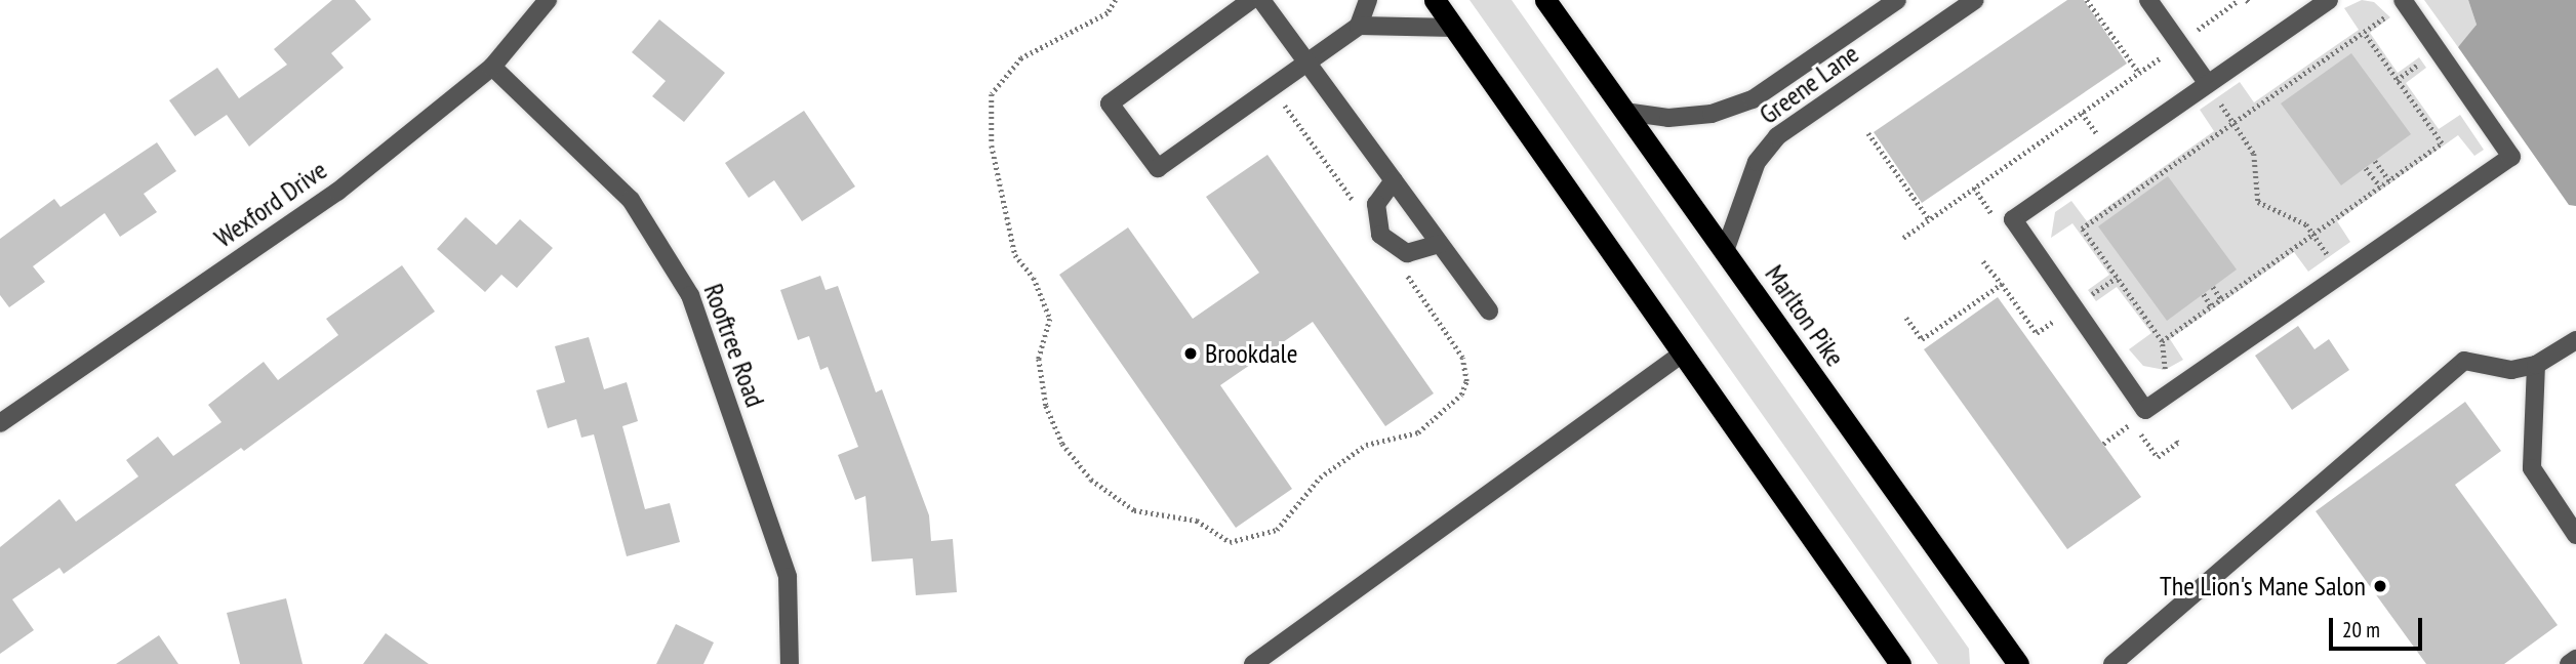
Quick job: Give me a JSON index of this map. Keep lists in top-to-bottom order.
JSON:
{
  "streets": {
    "highway": ["Marlton Pike"],
    "street": ["Greene Lane", "Wexford Drive", "Rooftree Road"]
  },
  "crossings": [
    ["Greene Lane", "Marlton Pike"],
    ["Wexford Drive", "Rooftree Road"]
  ],
  "places": ["Brookdale", "The Lion's Mane Salon"],
  "scale_bar": "20 m"
}
